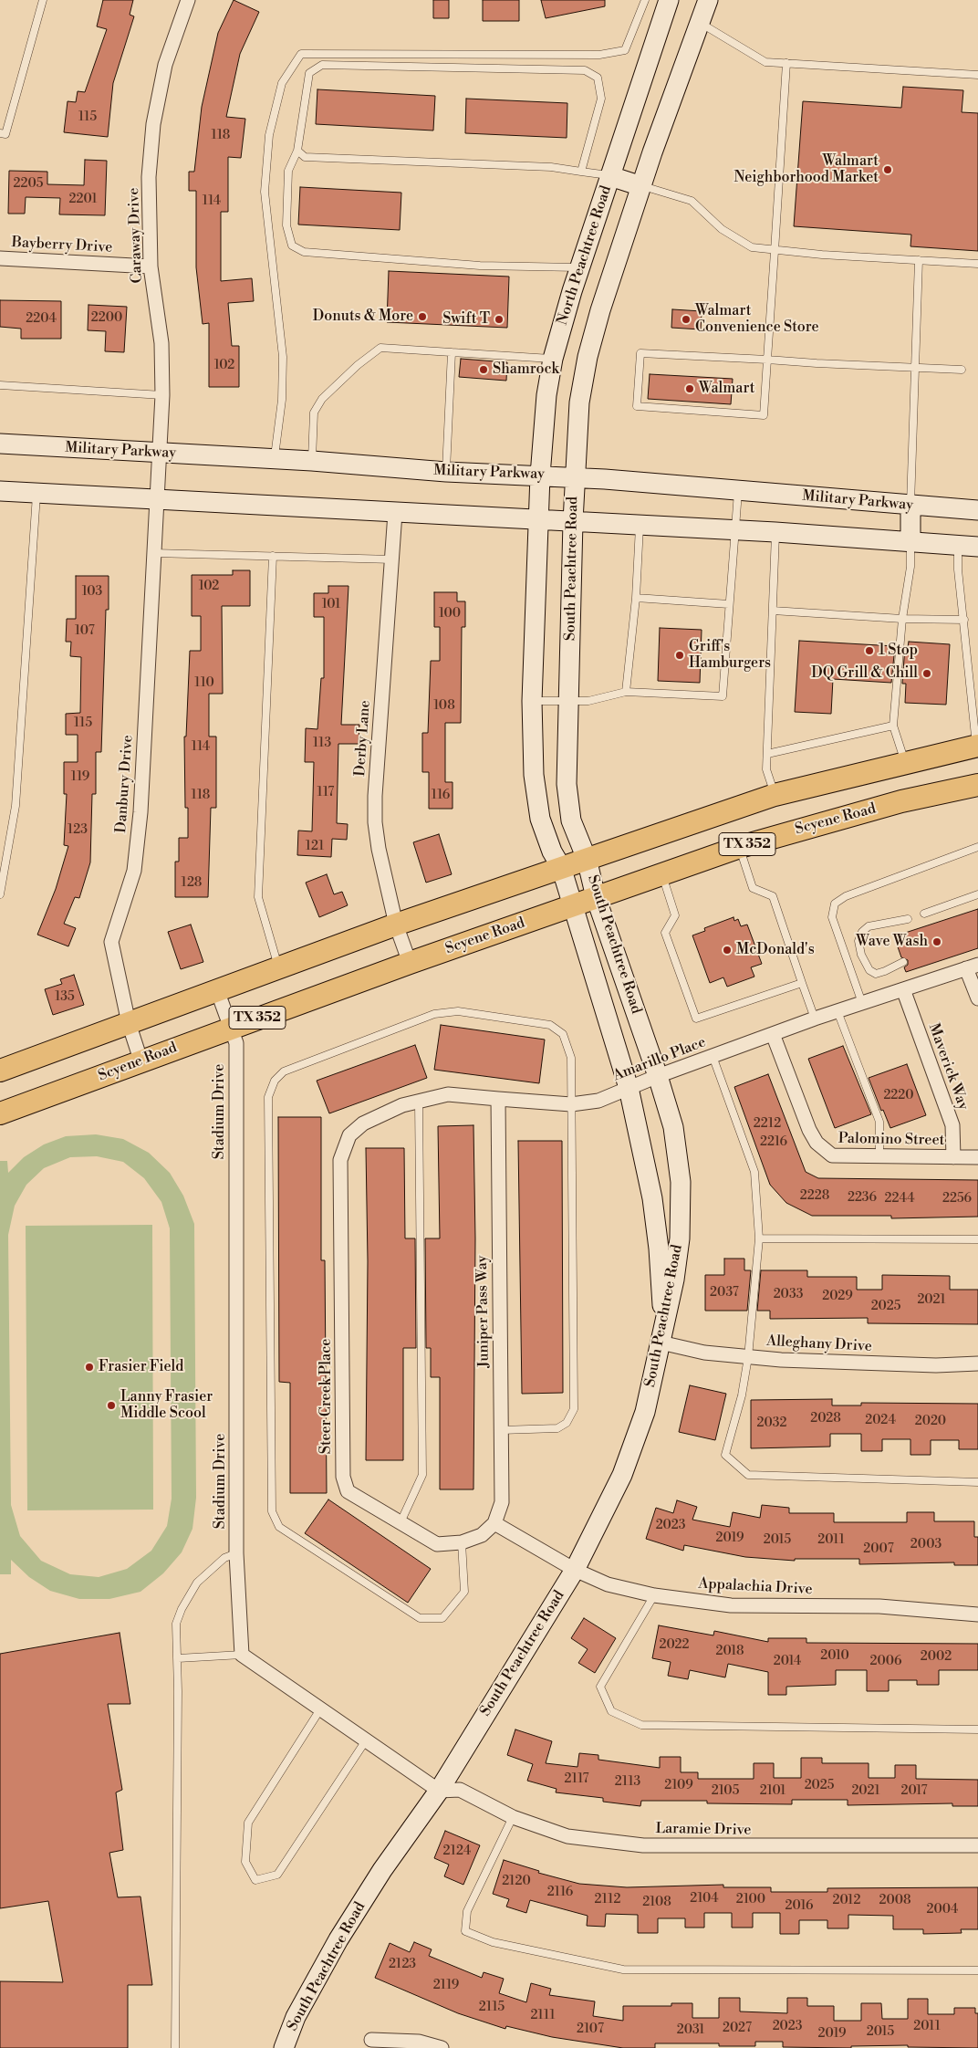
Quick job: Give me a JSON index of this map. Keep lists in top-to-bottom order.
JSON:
{
  "streets": {
    "main road": [
      "North Peachtree Road",
      "Military Parkway",
      "South Peachtree Road",
      "Scyene Road",
      "TX 352"
    ],
    "street": [
      "Caraway Drive",
      "Bayberry Drive",
      "Derby Lane",
      "Danbury Drive",
      "Amarillo Place",
      "Maverick Way",
      "Stadium Drive",
      "Palomino Street",
      "Juniper Pass Way",
      "Alleghany Drive",
      "Steer Creek Place",
      "Appalachia Drive",
      "Laramie Drive"
    ]
  },
  "crossings": [
    ["Caraway Drive", "Bayberry Drive"],
    ["Caraway Drive", "Military Parkway"],
    ["Caraway Drive", "Danbury Drive"],
    ["North Peachtree Road", "Military Parkway"],
    ["Military Parkway", "South Peachtree Road"],
    ["South Peachtree Road", "Scyene Road"],
    ["South Peachtree Road", "TX 352"],
    ["South Peachtree Road", "Amarillo Place"],
    ["South Peachtree Road", "Alleghany Drive"],
    ["South Peachtree Road", "Appalachia Drive"],
    ["South Peachtree Road", "Laramie Drive"],
    ["Derby Lane", "Scyene Road"],
    ["Derby Lane", "TX 352"],
    ["Danbury Drive", "Scyene Road"],
    ["Danbury Drive", "TX 352"],
    ["Scyene Road", "Stadium Drive"],
    ["TX 352", "Stadium Drive"],
    ["Amarillo Place", "Maverick Way"],
    ["Amarillo Place", "Palomino Street"],
    ["Amarillo Place", "Juniper Pass Way"],
    ["Amarillo Place", "Steer Creek Place"],
    ["Maverick Way", "Palomino Street"],
    ["Juniper Pass Way", "Steer Creek Place"],
    ["Juniper Pass Way", "Appalachia Drive"],
    ["Steer Creek Place", "Appalachia Drive"]
  ],
  "places": [
    "Walmart Neighborhood Market",
    "Donuts & More",
    "Swift T",
    "Walmart Convenience Store",
    "Shamrock",
    "Walmart",
    "1 Stop",
    "Griff's Hamburgers",
    "DQ Grill & Chill",
    "Wave Wash",
    "McDonald's",
    "Frasier Field",
    "Lanny Frasier Middle Scool"
  ],
  "house_numbers": [
    "115",
    "118",
    "2205",
    "2201",
    "114",
    "2200",
    "2204",
    "102",
    "102",
    "103",
    "101",
    "100",
    "107",
    "110",
    "108",
    "115",
    "113",
    "114",
    "119",
    "117",
    "118",
    "116",
    "123",
    "121",
    "128",
    "135",
    "2220",
    "2212",
    "2216",
    "2228",
    "2236",
    "2244",
    "2256",
    "2037",
    "2033",
    "2029",
    "2021",
    "2025",
    "2028",
    "2024",
    "2020",
    "2032",
    "2023",
    "2019",
    "2015",
    "2011",
    "2003",
    "2007",
    "2022",
    "2018",
    "2010",
    "2002",
    "2014",
    "2006",
    "2117",
    "2113",
    "2109",
    "2025",
    "2105",
    "2101",
    "2021",
    "2017",
    "2124",
    "2120",
    "2116",
    "2104",
    "2112",
    "2100",
    "2012",
    "2008",
    "2108",
    "2016",
    "2004",
    "2123",
    "2119",
    "2115",
    "2111",
    "2023",
    "2011",
    "2027",
    "2107",
    "2031",
    "2015",
    "2019"
  ]
}
